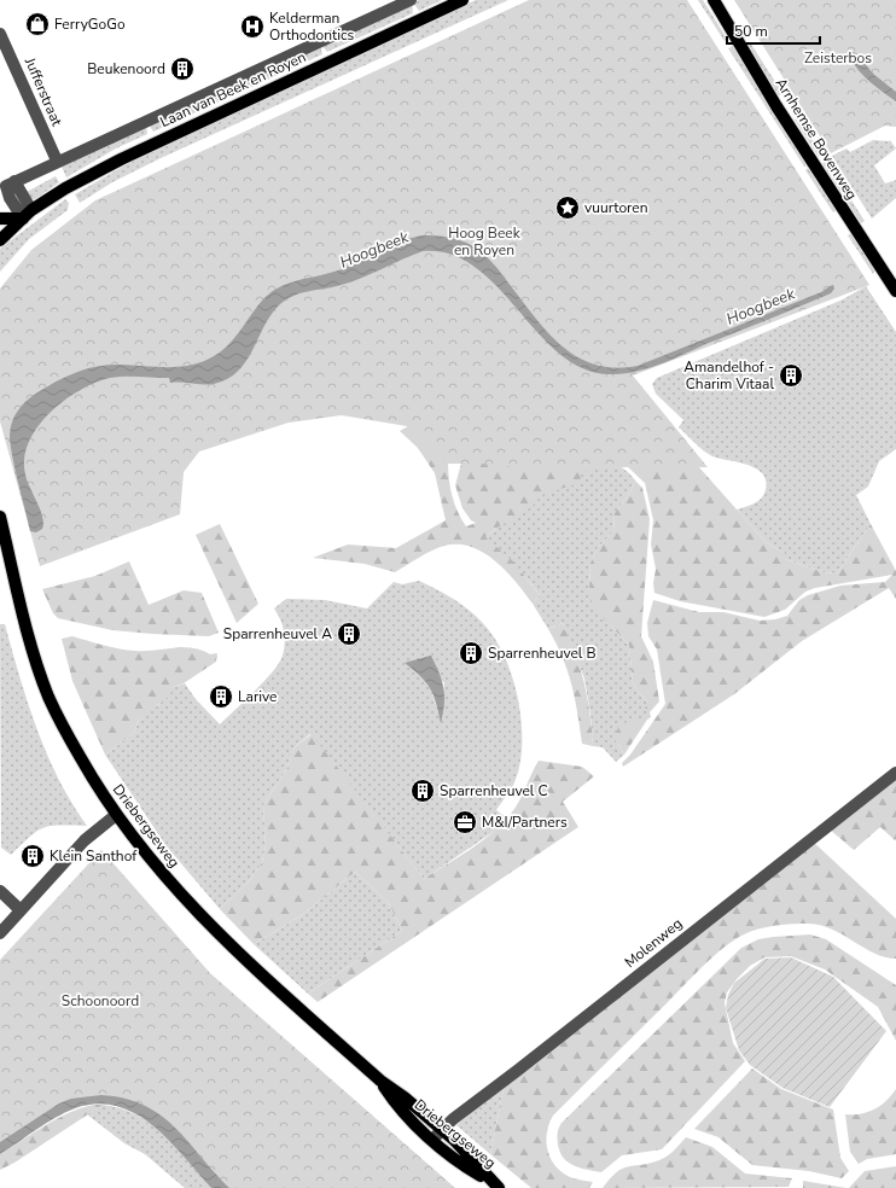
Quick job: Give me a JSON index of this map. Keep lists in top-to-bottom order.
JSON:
{
  "streets": {
    "main road": ["Laan van Beek en Royen", "Arnhemse Bovenweg", "Driebergseweg"],
    "street": ["Jufferstraat", "Molenweg"]
  },
  "crossings": [
    ["Laan van Beek en Royen", "Jufferstraat"],
    ["Driebergseweg", "Molenweg"]
  ],
  "water": ["Hoogbeek"],
  "parks": ["Zeisterbos", "Hoog Beek en Royen", "Schoonoord"],
  "places": {
    "shop": ["FerryGoGo"],
    "hospital": ["Kelderman Orthodontics"],
    "building": [
      "Beukenoord",
      "Amandelhof - Charim Vitaal",
      "Sparrenheuvel A",
      "Sparrenheuvel B",
      "Larive",
      "Sparrenheuvel C",
      "Klein Santhof"
    ],
    "place": ["vuurtoren"],
    "office": ["M&I/Partners"]
  },
  "scale_bar": "50 m"
}
